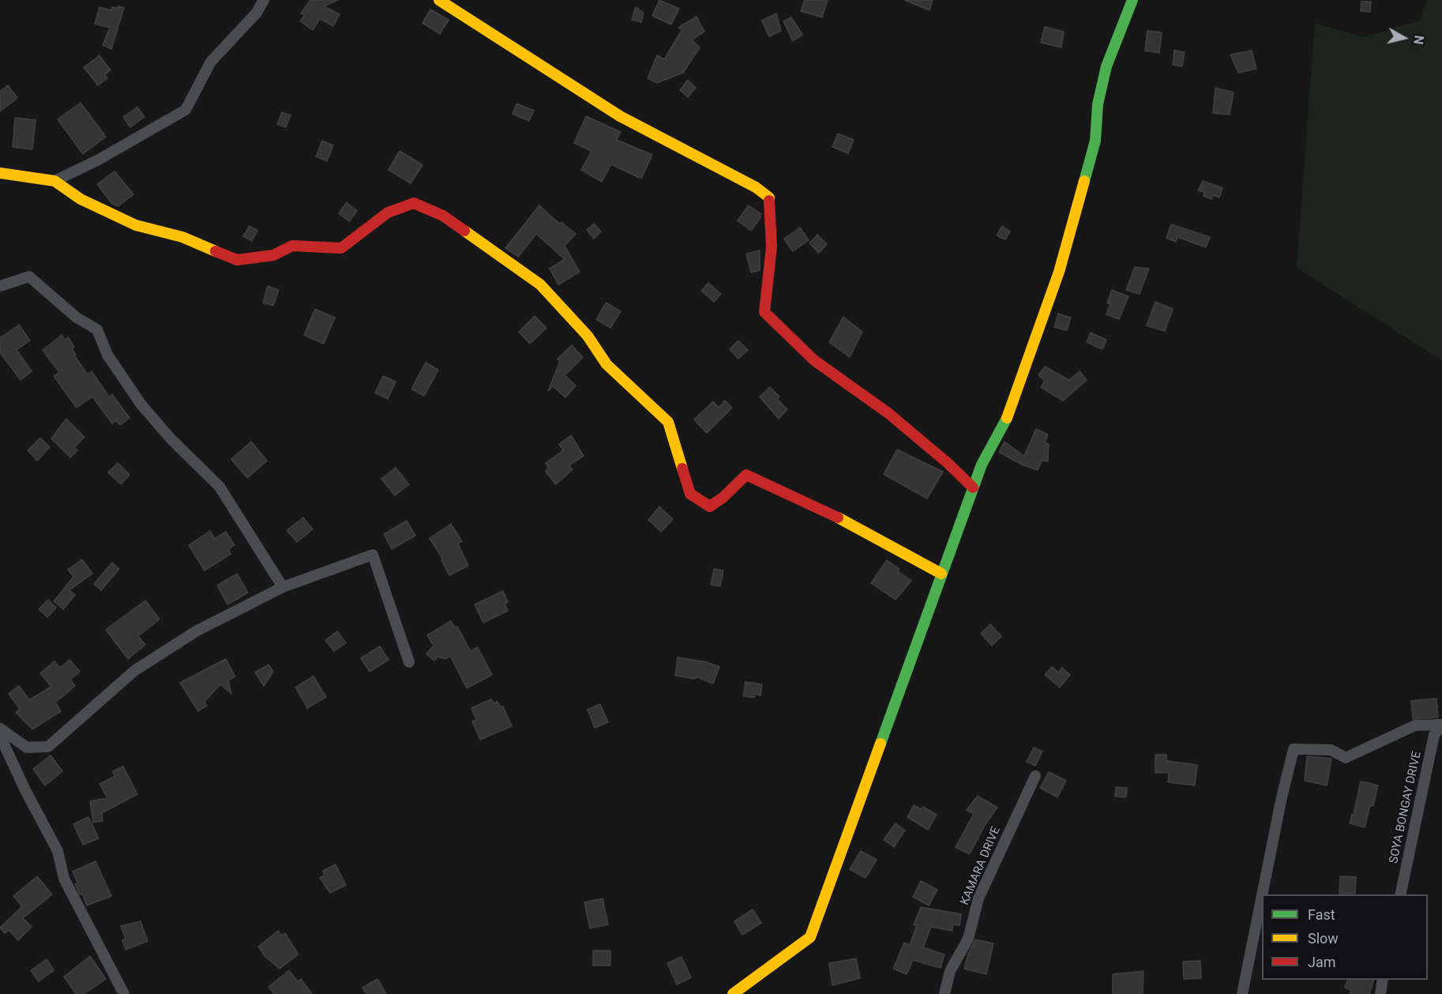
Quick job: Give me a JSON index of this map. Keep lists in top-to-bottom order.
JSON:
{
  "streets": {
    "street": ["SOYA BONGAY DRIVE", "KAMARA DRIVE"]
  },
  "legend": ["Fast", "Slow", "Jam"],
  "north": "right"
}
